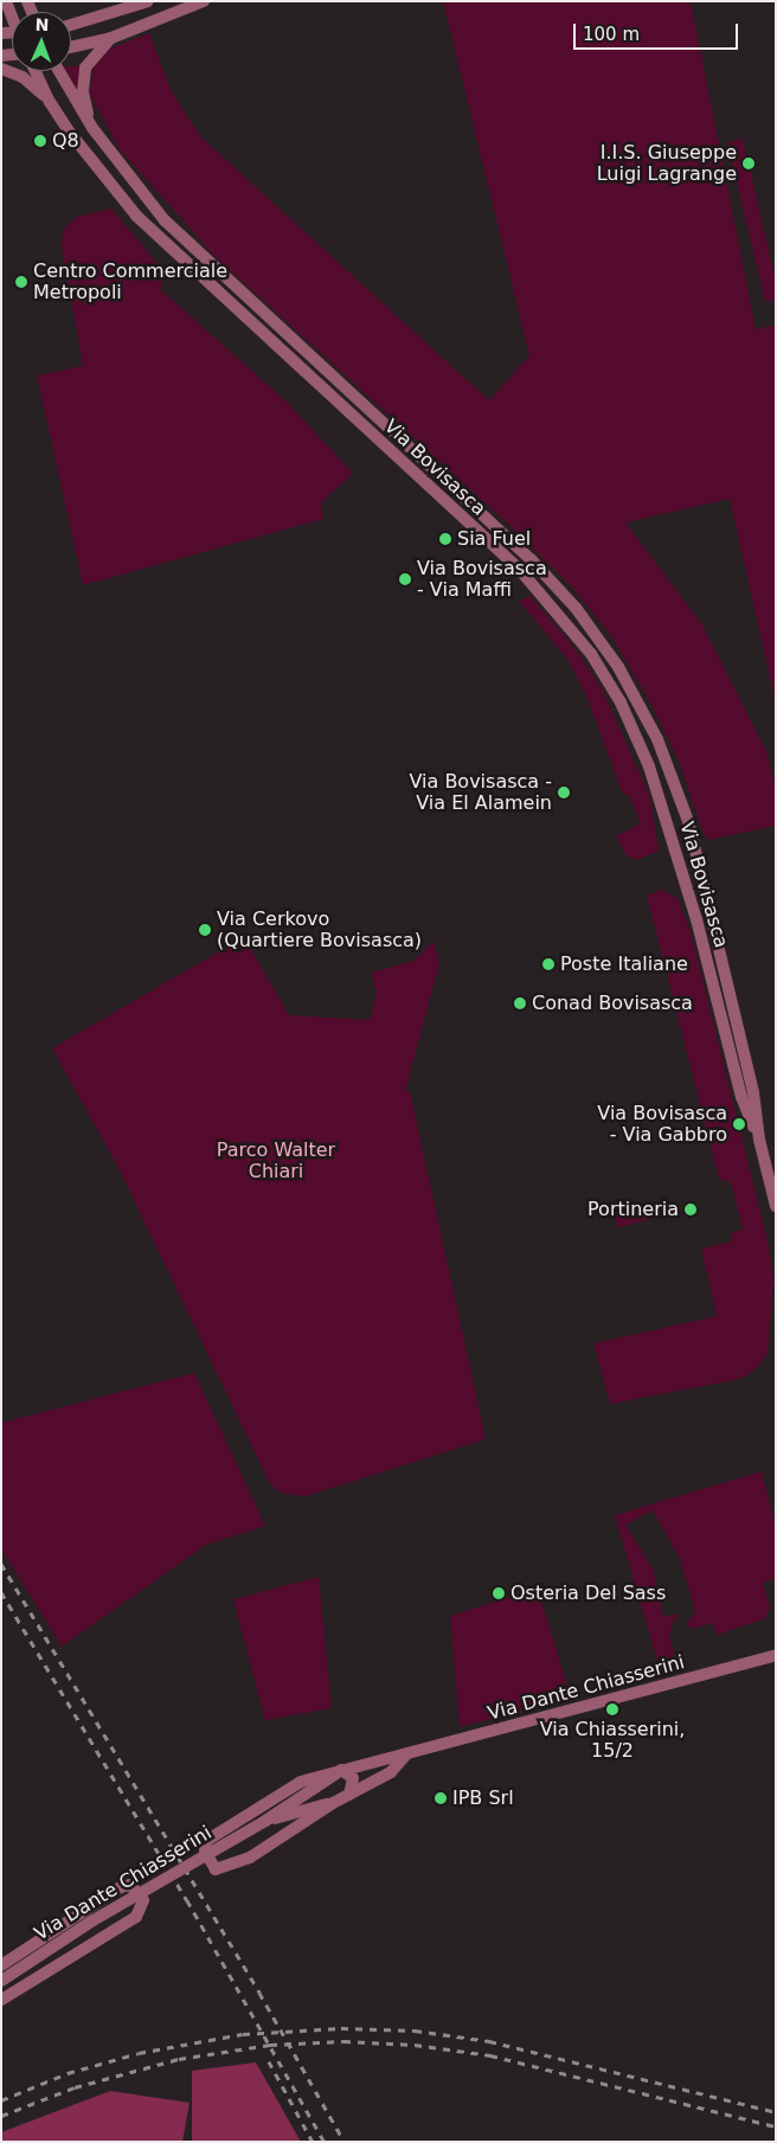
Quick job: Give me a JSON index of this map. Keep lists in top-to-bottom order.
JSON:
{
  "streets": {
    "street": ["Via Bovisasca", "Via Dante Chiasserini"]
  },
  "parks": ["Parco Walter Chiari"],
  "places": [
    "Q8",
    "I.I.S. Giuseppe Luigi Lagrange",
    "Centro Commerciale Metropoli",
    "Sia Fuel",
    "Via Bovisasca - Via Maffi",
    "Via Bovisasca - Via El Alamein",
    "Via Cerkovo (Quartiere Bovisasca)",
    "Poste Italiane",
    "Conad Bovisasca",
    "Via Bovisasca - Via Gabbro",
    "Portineria",
    "Osteria Del Sass",
    "Via Chiasserini, 15/2",
    "IPB Srl"
  ],
  "scale_bar": "100 m",
  "north": "top"
}
